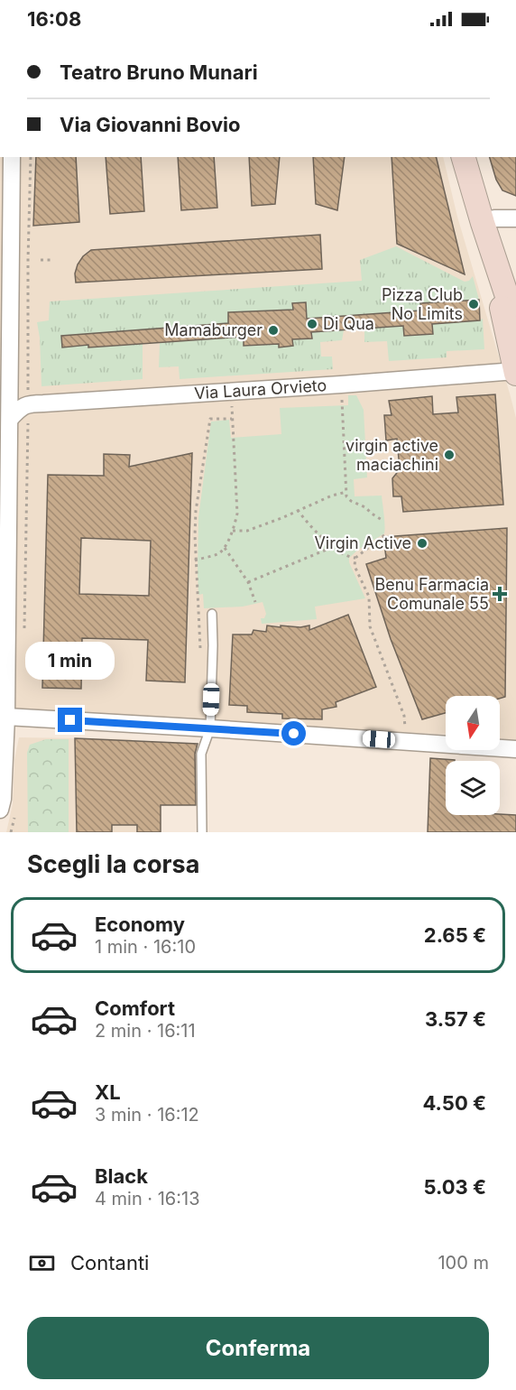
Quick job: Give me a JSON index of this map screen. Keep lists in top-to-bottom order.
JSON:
{
  "streets": {
    "street": ["Via Laura Orvieto"]
  },
  "places": {
    "other": [
      "Pizza Club No Limits",
      "Di Qua",
      "Mamaburger",
      "virgin active maciachini",
      "Virgin Active"
    ],
    "health": ["Benu Farmacia Comunale 55"]
  },
  "north": "bottom",
  "page": {
    "status": "16:08",
    "banner": ["Teatro Bruno Munari", "Via Giovanni Bovio"],
    "bubble": "1 min",
    "heading": "Scegli la corsa",
    "list": [
      {
        "name": "Economy",
        "note": "1 min · 16:10",
        "value": "2.65 €"
      },
      {
        "name": "Comfort",
        "note": "2 min · 16:11",
        "value": "3.57 €"
      },
      {
        "name": "XL",
        "note": "3 min · 16:12",
        "value": "4.50 €"
      },
      {
        "name": "Black",
        "note": "4 min · 16:13",
        "value": "5.03 €"
      }
    ],
    "pay": ["Contanti", "100 m"],
    "buttons": "Conferma"
  }
}
